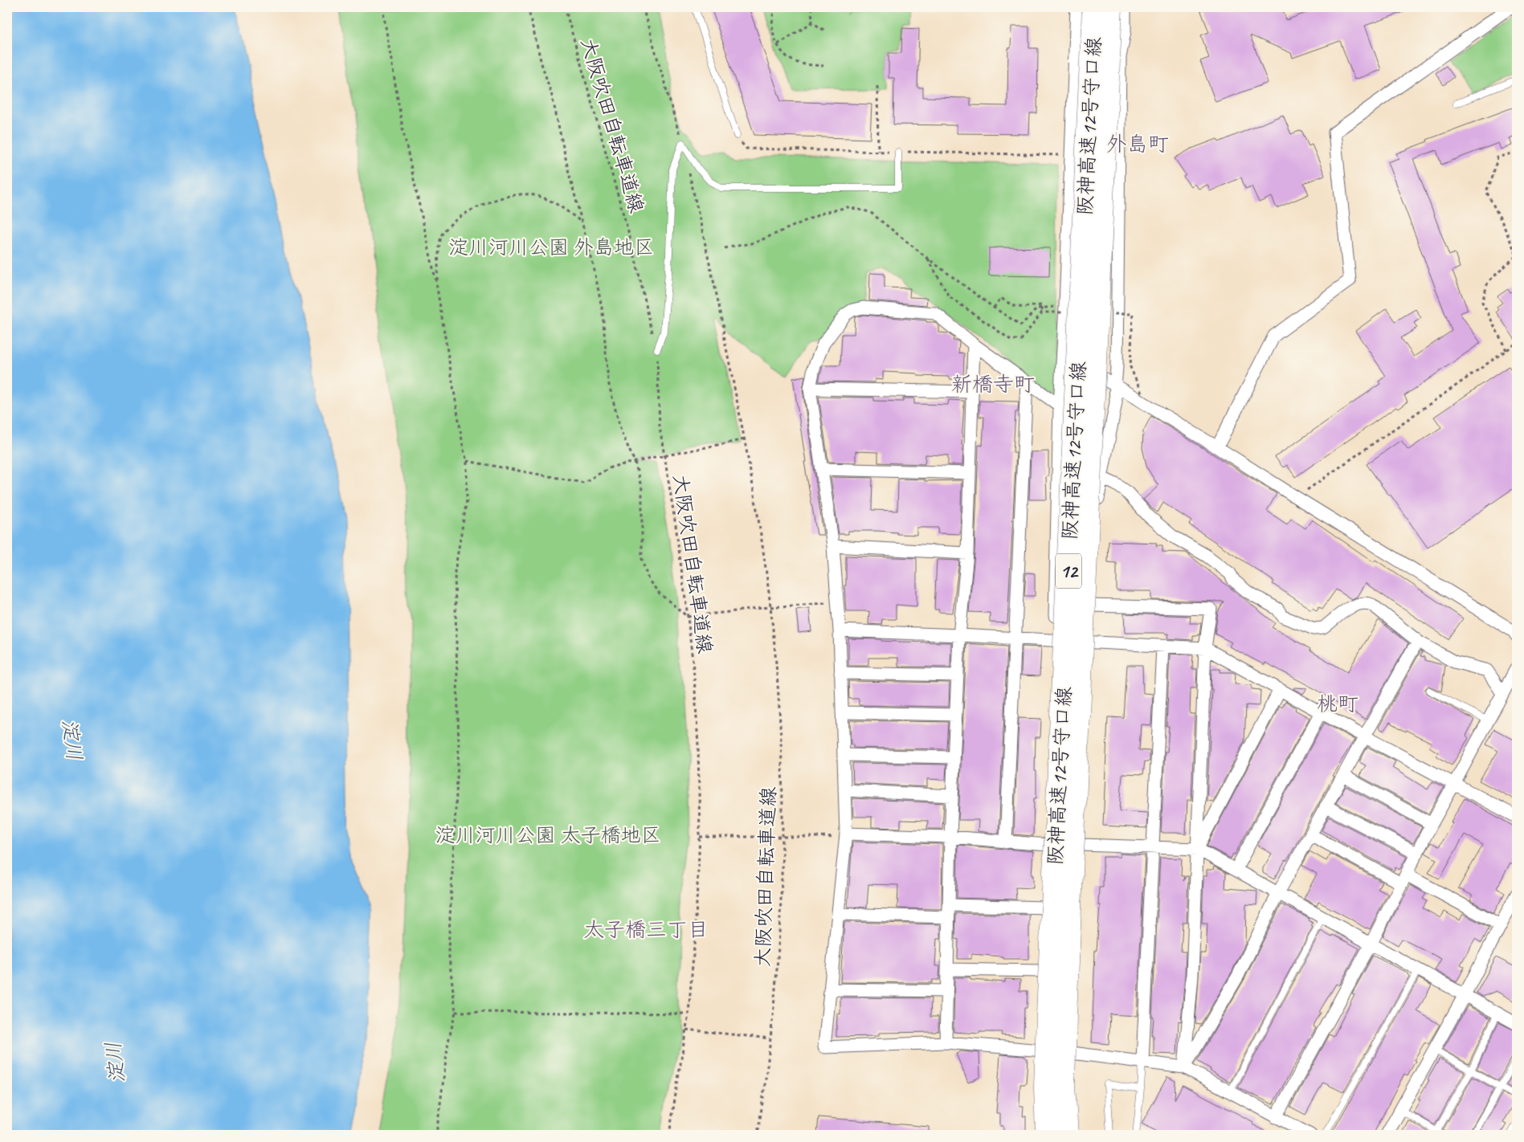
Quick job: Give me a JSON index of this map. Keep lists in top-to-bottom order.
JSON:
{
  "streets": {
    "highway": ["阪神高速12号守口線", "12"],
    "path": ["大阪吹田自転車道線"]
  },
  "districts": [
    "外島町",
    "新橋寺町",
    "桃町",
    "太子橋三丁目"
  ],
  "water": ["淀川"],
  "parks": ["淀川河川公園 外島地区", "淀川河川公園 太子橋地区"]
}
